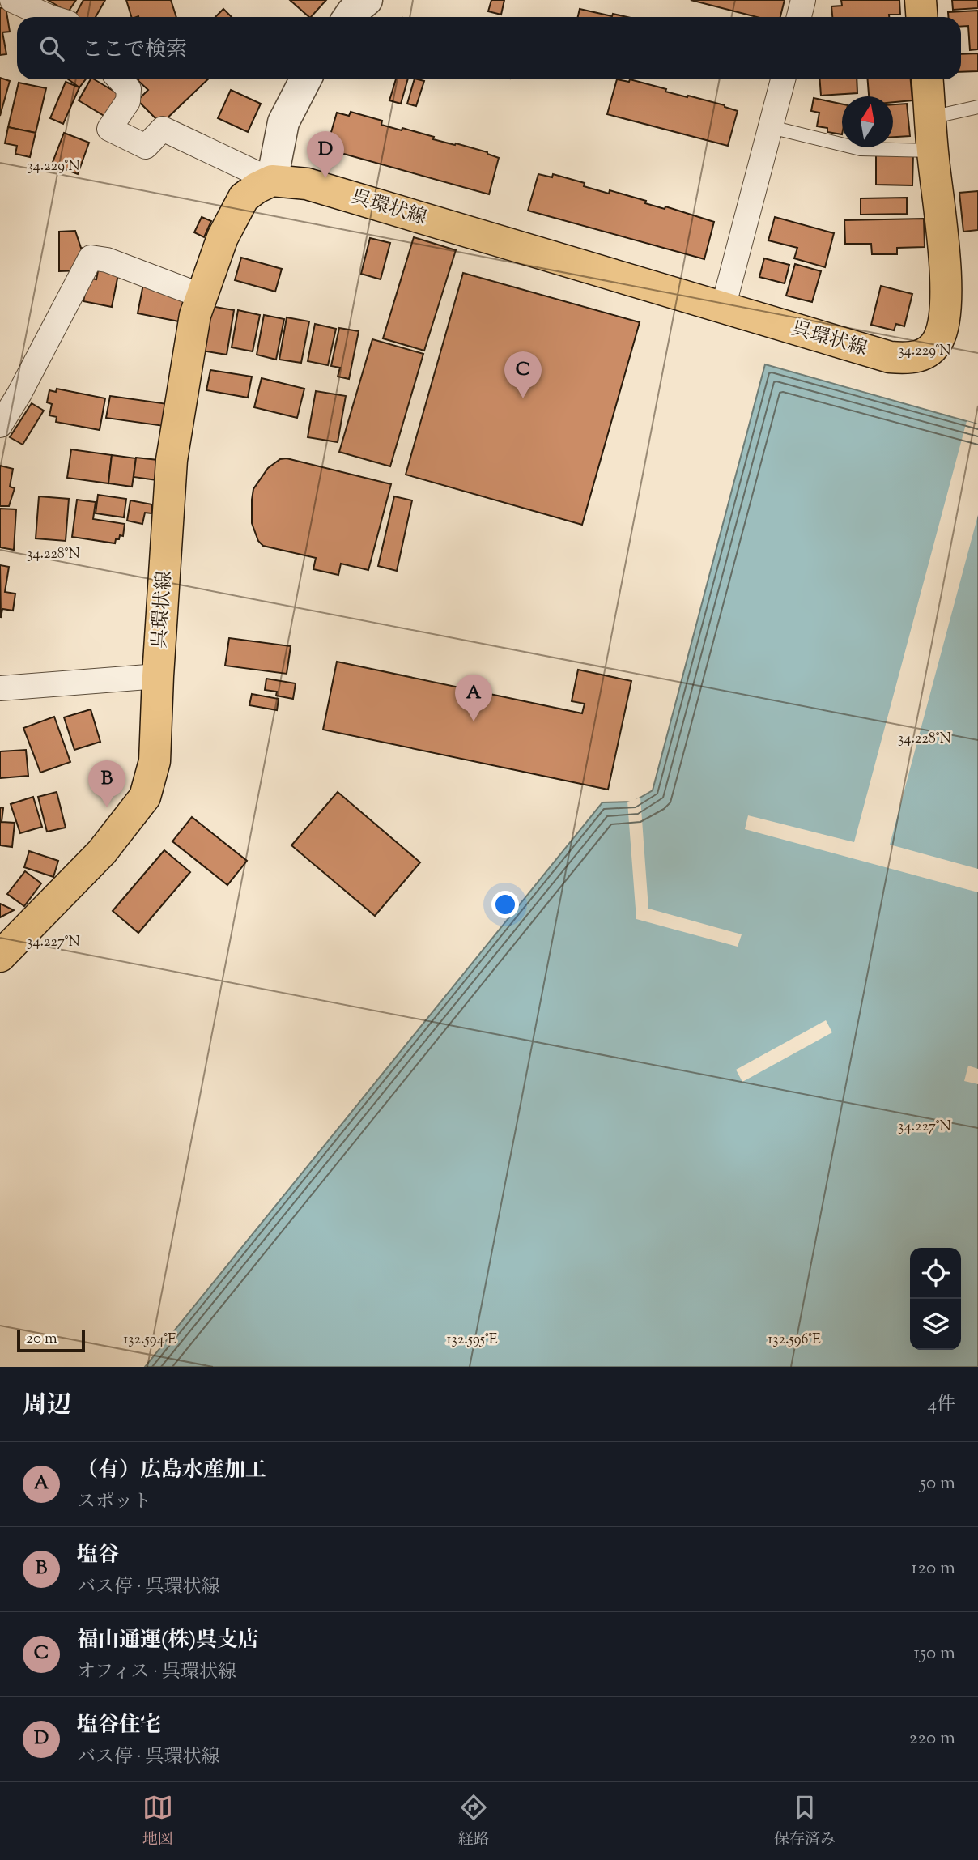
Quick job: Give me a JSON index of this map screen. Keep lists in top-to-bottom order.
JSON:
{
  "streets": {
    "main road": ["呉環状線"]
  },
  "scale_bar": "20 m",
  "north": "top",
  "page": {
    "search": "ここで検索",
    "pins": [
      "D",
      "C",
      "A",
      "B"
    ],
    "scale": "20 m",
    "heading": ["周辺", "4件"],
    "list": [
      {
        "mark": "A",
        "name": "（有）広島水産加工",
        "note": "スポット",
        "value": "50 m"
      },
      {
        "mark": "B",
        "name": "塩谷",
        "note": "バス停 · 呉環状線",
        "value": "120 m"
      },
      {
        "mark": "C",
        "name": "福山通運(株)呉支店",
        "note": "オフィス · 呉環状線",
        "value": "150 m"
      },
      {
        "mark": "D",
        "name": "塩谷住宅",
        "note": "バス停 · 呉環状線",
        "value": "220 m"
      }
    ],
    "nav": ["地図", "経路", "保存済み"]
  },
  "coordinates": [
    "34.229°N",
    "34.228°N",
    "34.227°N",
    "132.594°E",
    "132.595°E",
    "132.596°E"
  ]
}
